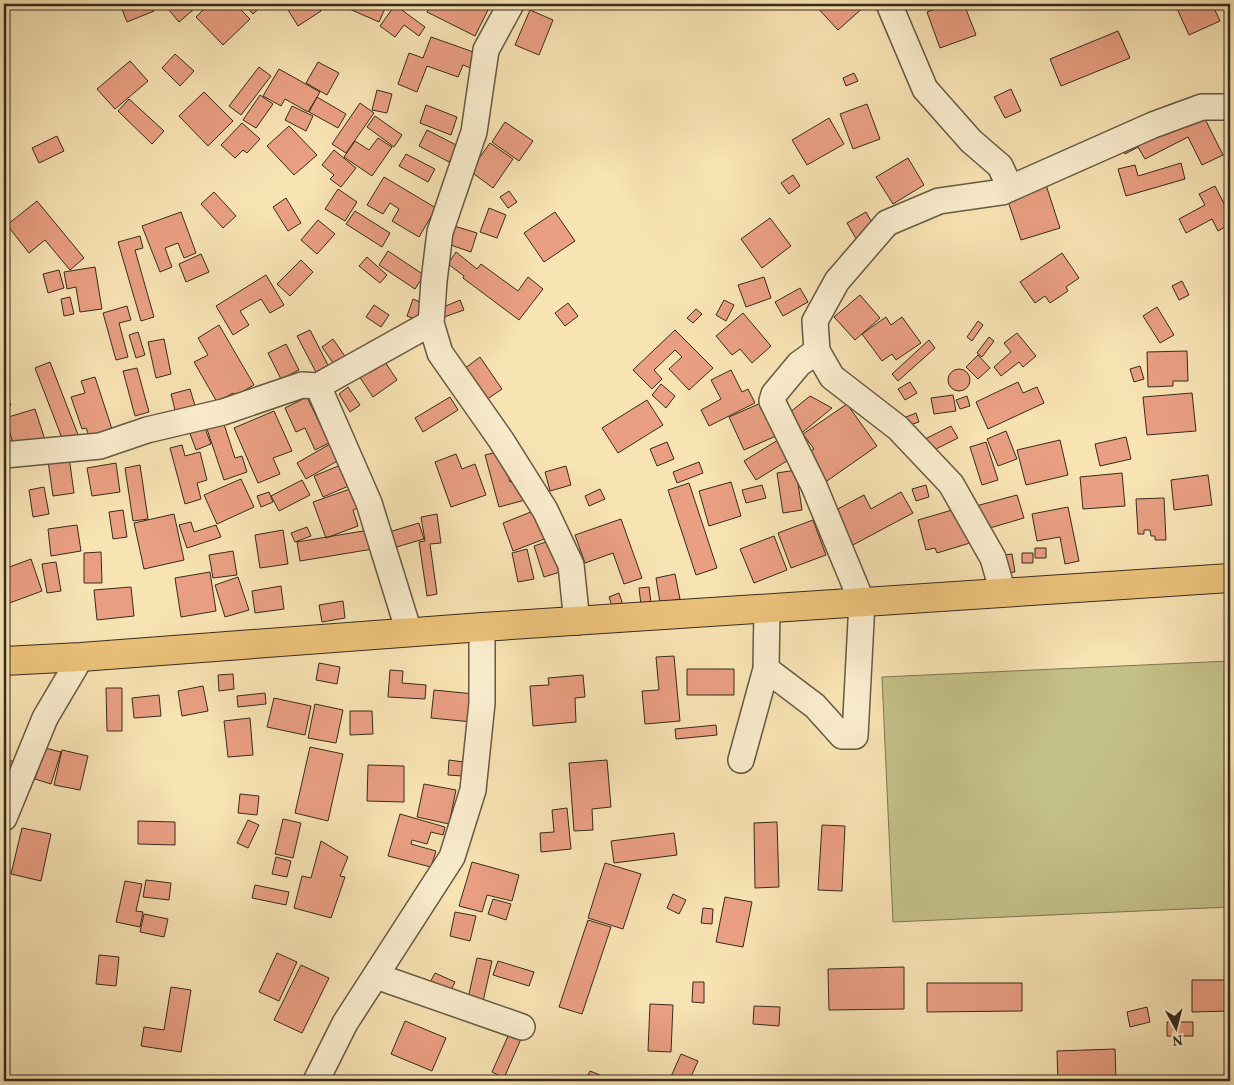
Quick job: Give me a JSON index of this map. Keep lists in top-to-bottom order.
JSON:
{
  "north": "bottom"
}
